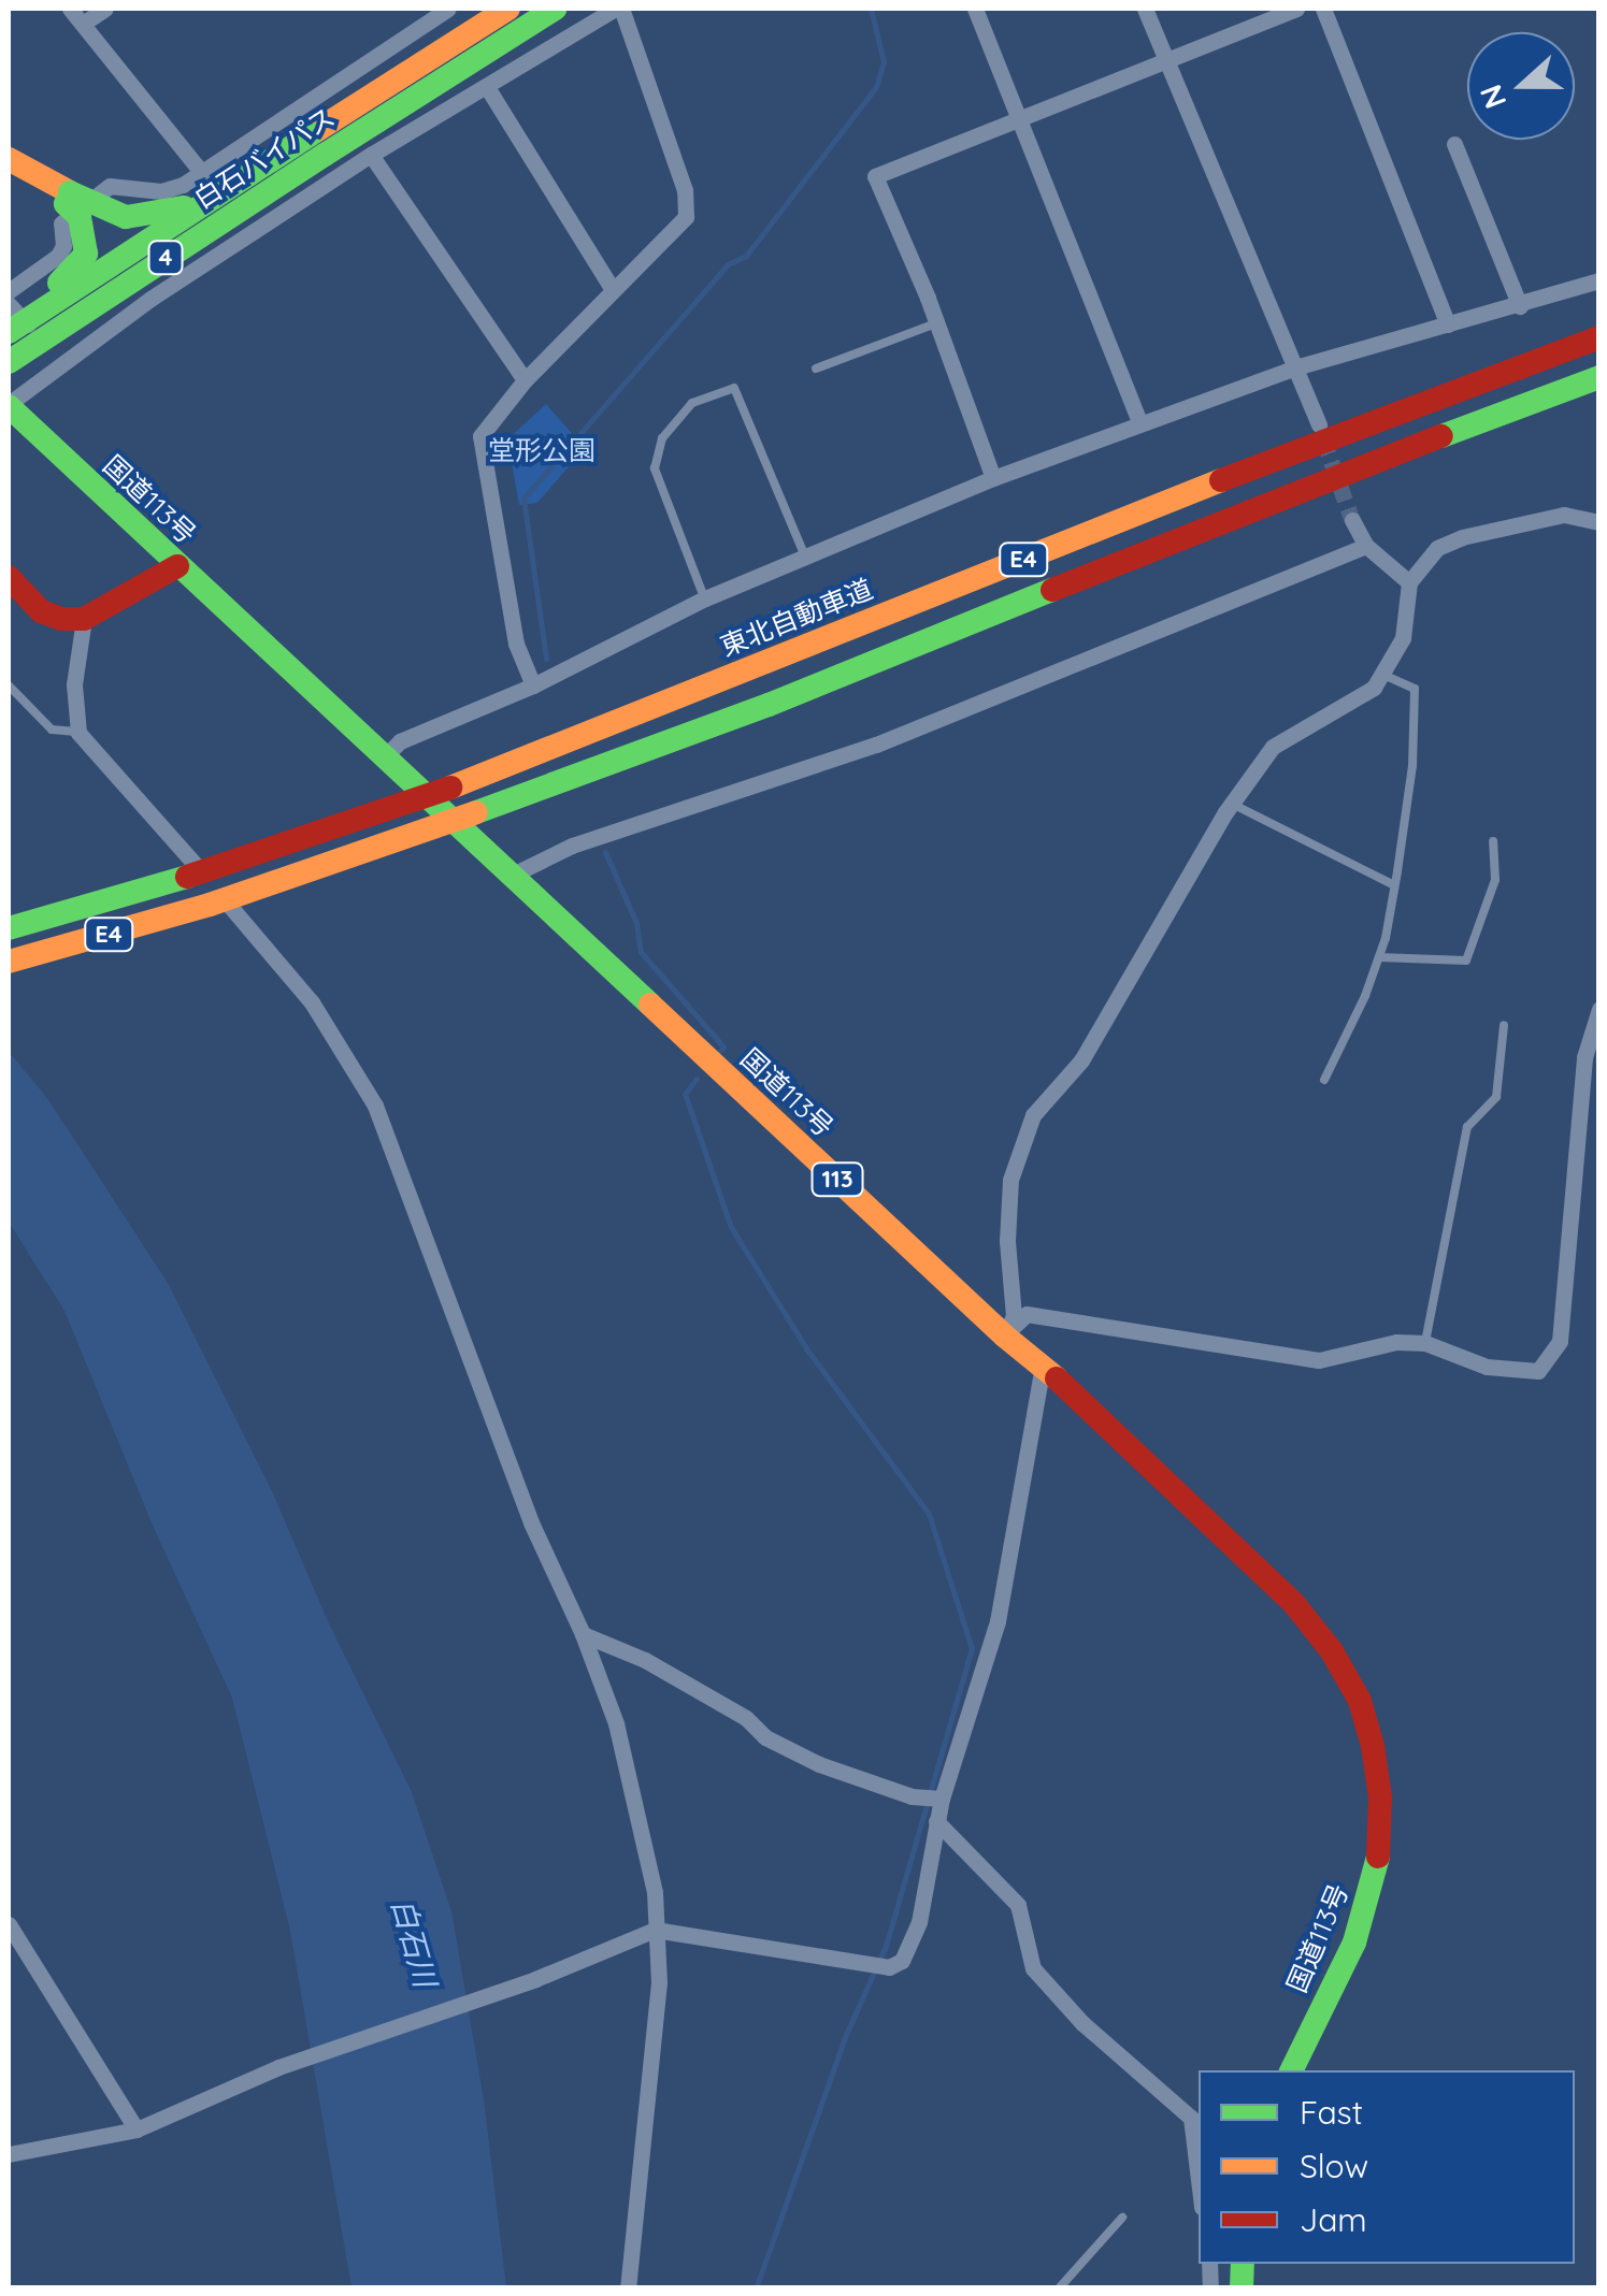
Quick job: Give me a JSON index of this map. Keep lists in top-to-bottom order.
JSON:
{
  "streets": {
    "highway": [
      "白石バイパス",
      "4",
      "国道113号",
      "E4",
      "東北自動車道",
      "113"
    ]
  },
  "water": ["白石川"],
  "parks": ["堂形公園"],
  "legend": ["Fast", "Slow", "Jam"],
  "north": "left"
}
